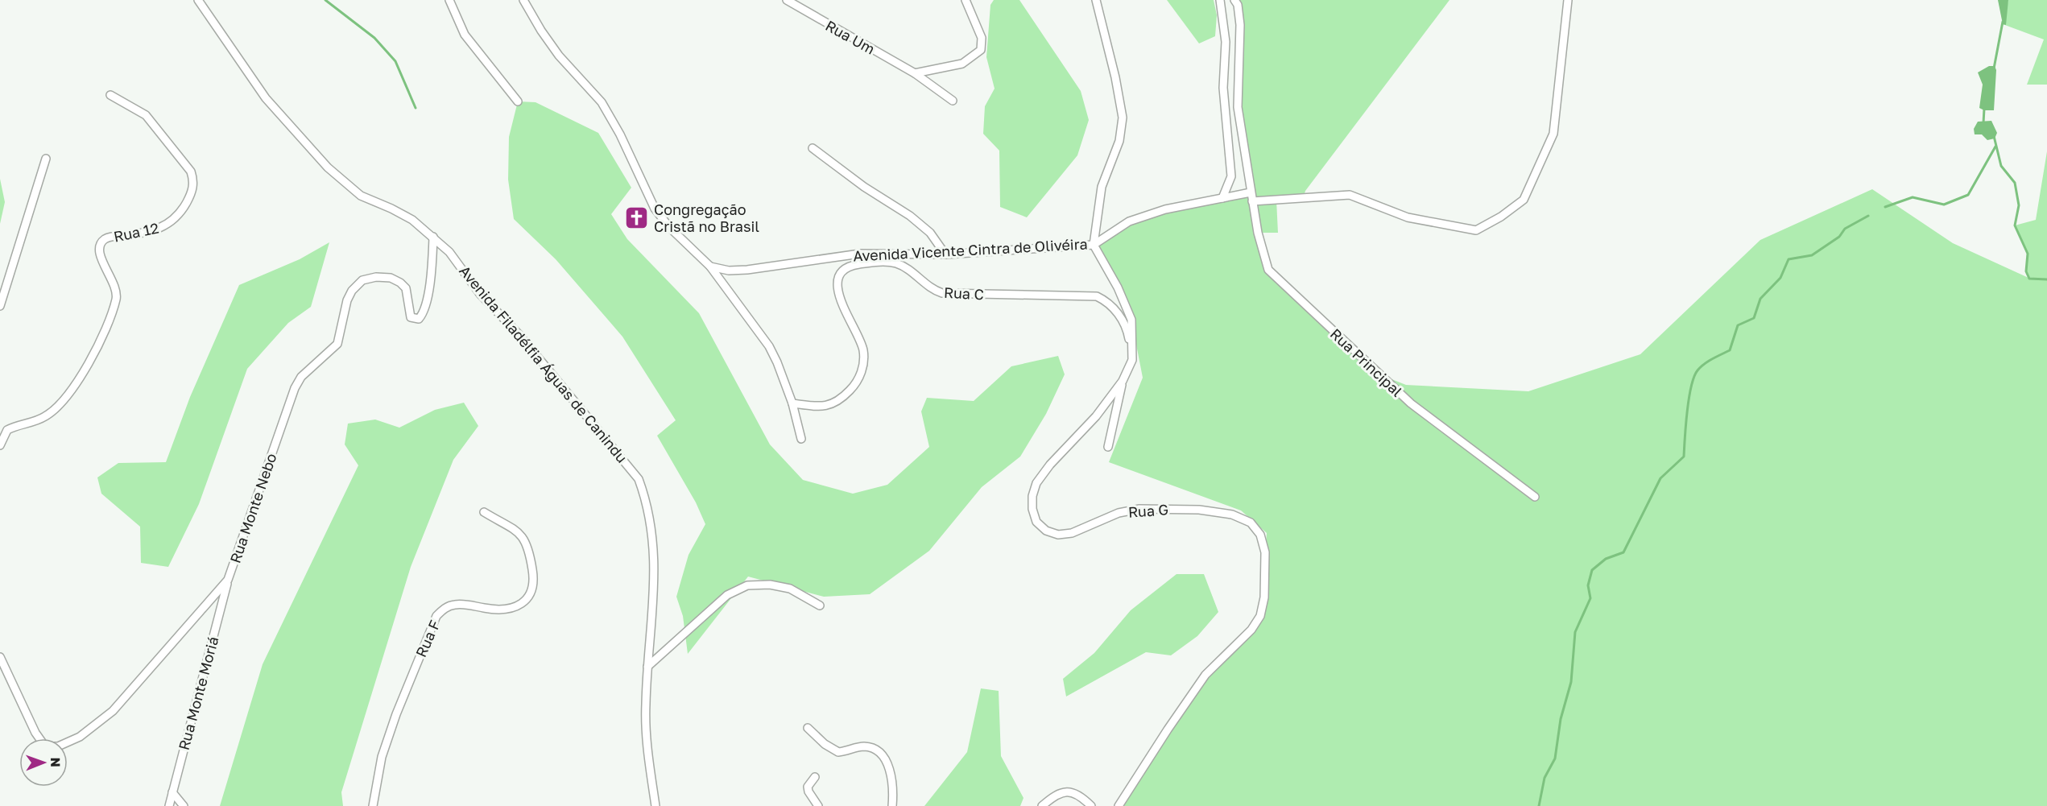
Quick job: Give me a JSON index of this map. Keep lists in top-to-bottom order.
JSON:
{
  "streets": {
    "street": [
      "Rua Um",
      "Rua 12",
      "Avenida Vicente Cintra de Olivéira",
      "Rua C",
      "Rua Principal",
      "Avenida Filadélfia Águas de Canindu",
      "Rua Monte Nebo",
      "Rua G",
      "Rua F",
      "Rua Monte Moriá"
    ]
  },
  "crossings": [
    ["Avenida Vicente Cintra de Olivéira", "Rua Principal"],
    ["Avenida Vicente Cintra de Olivéira", "Rua G"],
    ["Rua C", "Rua G"],
    ["Avenida Filadélfia Águas de Canindu", "Rua Monte Nebo"],
    ["Rua Monte Nebo", "Rua Monte Moriá"]
  ],
  "places": {
    "church": ["Congregação Cristã no Brasil"]
  },
  "north": "right"
}
